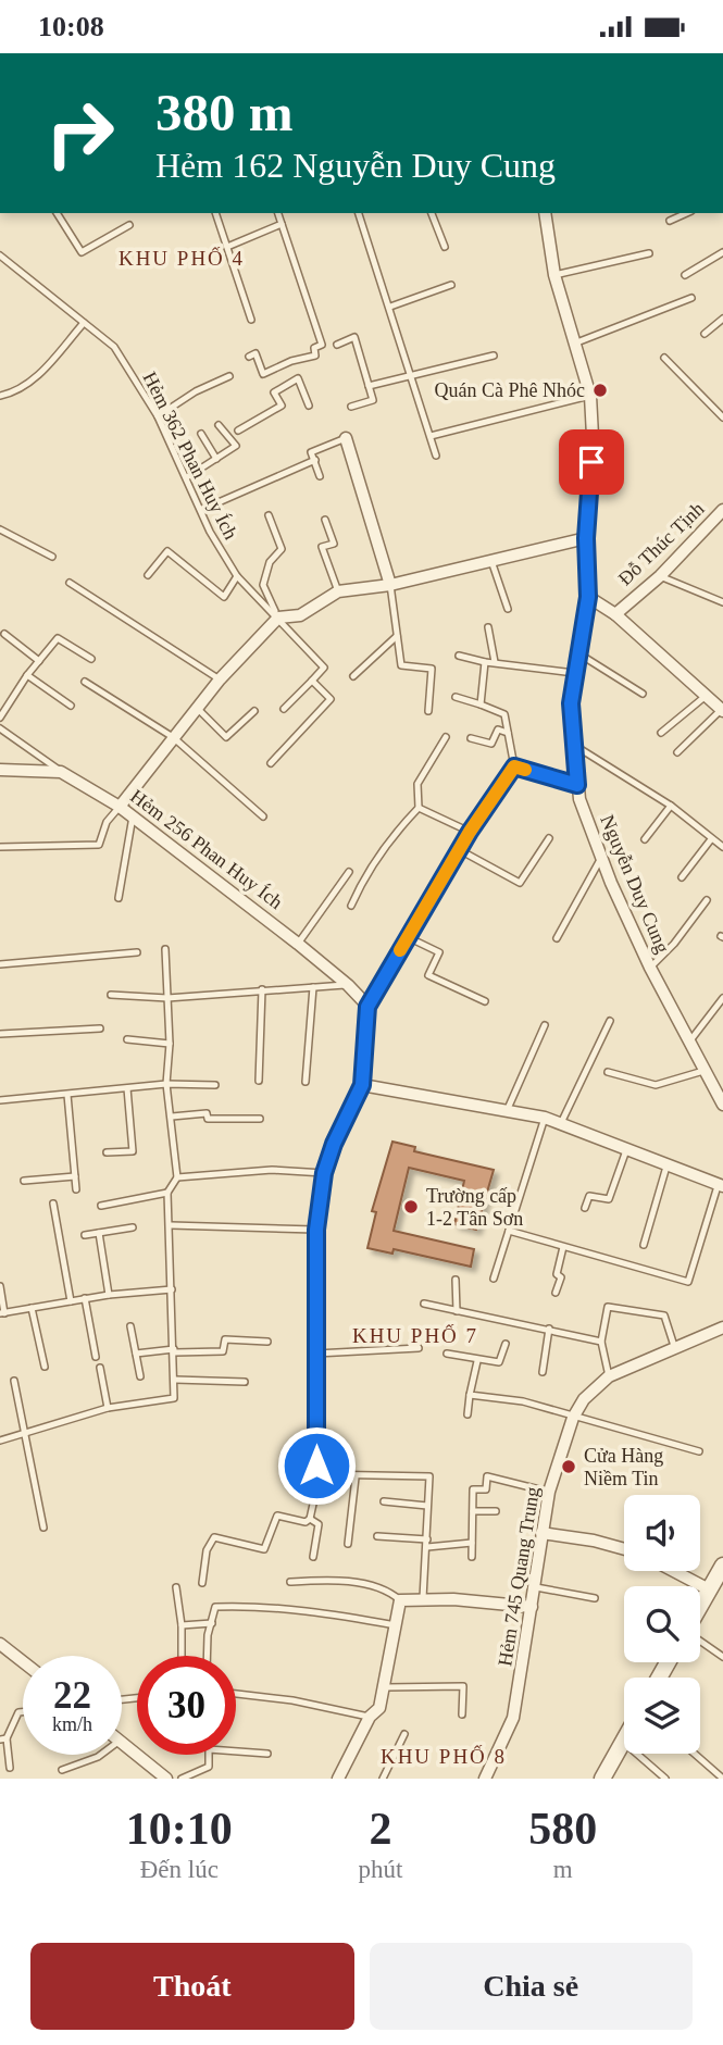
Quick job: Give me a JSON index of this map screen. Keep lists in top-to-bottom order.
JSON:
{
  "streets": {
    "street": [
      "Đỗ Thúc Tịnh",
      "Hẻm 256 Phan Huy Ích",
      "Nguyễn Duy Cung",
      "Hẻm 745 Quang Trung"
    ],
    "lane": ["Hẻm 362 Phan Huy Ích"]
  },
  "crossings": [
    ["Đỗ Thúc Tịnh", "Nguyễn Duy Cung"]
  ],
  "districts": ["KHU PHỐ 4", "KHU PHỐ 7", "KHU PHỐ 8"],
  "places": ["Quán Cà Phê Nhóc", "Trường cấp 1-2 Tân Sơn", "Cửa Hàng Niềm Tin"],
  "page": {
    "status": "10:08",
    "turn": ["380 m", "Hẻm 162 Nguyễn Duy Cung"],
    "speed": "22 km/h",
    "limit": "30",
    "eta": [
      "10:10",
      "Đến lúc",
      "2",
      "phút",
      "580",
      "m"
    ],
    "buttons": ["Thoát", "Chia sẻ"]
  }
}
